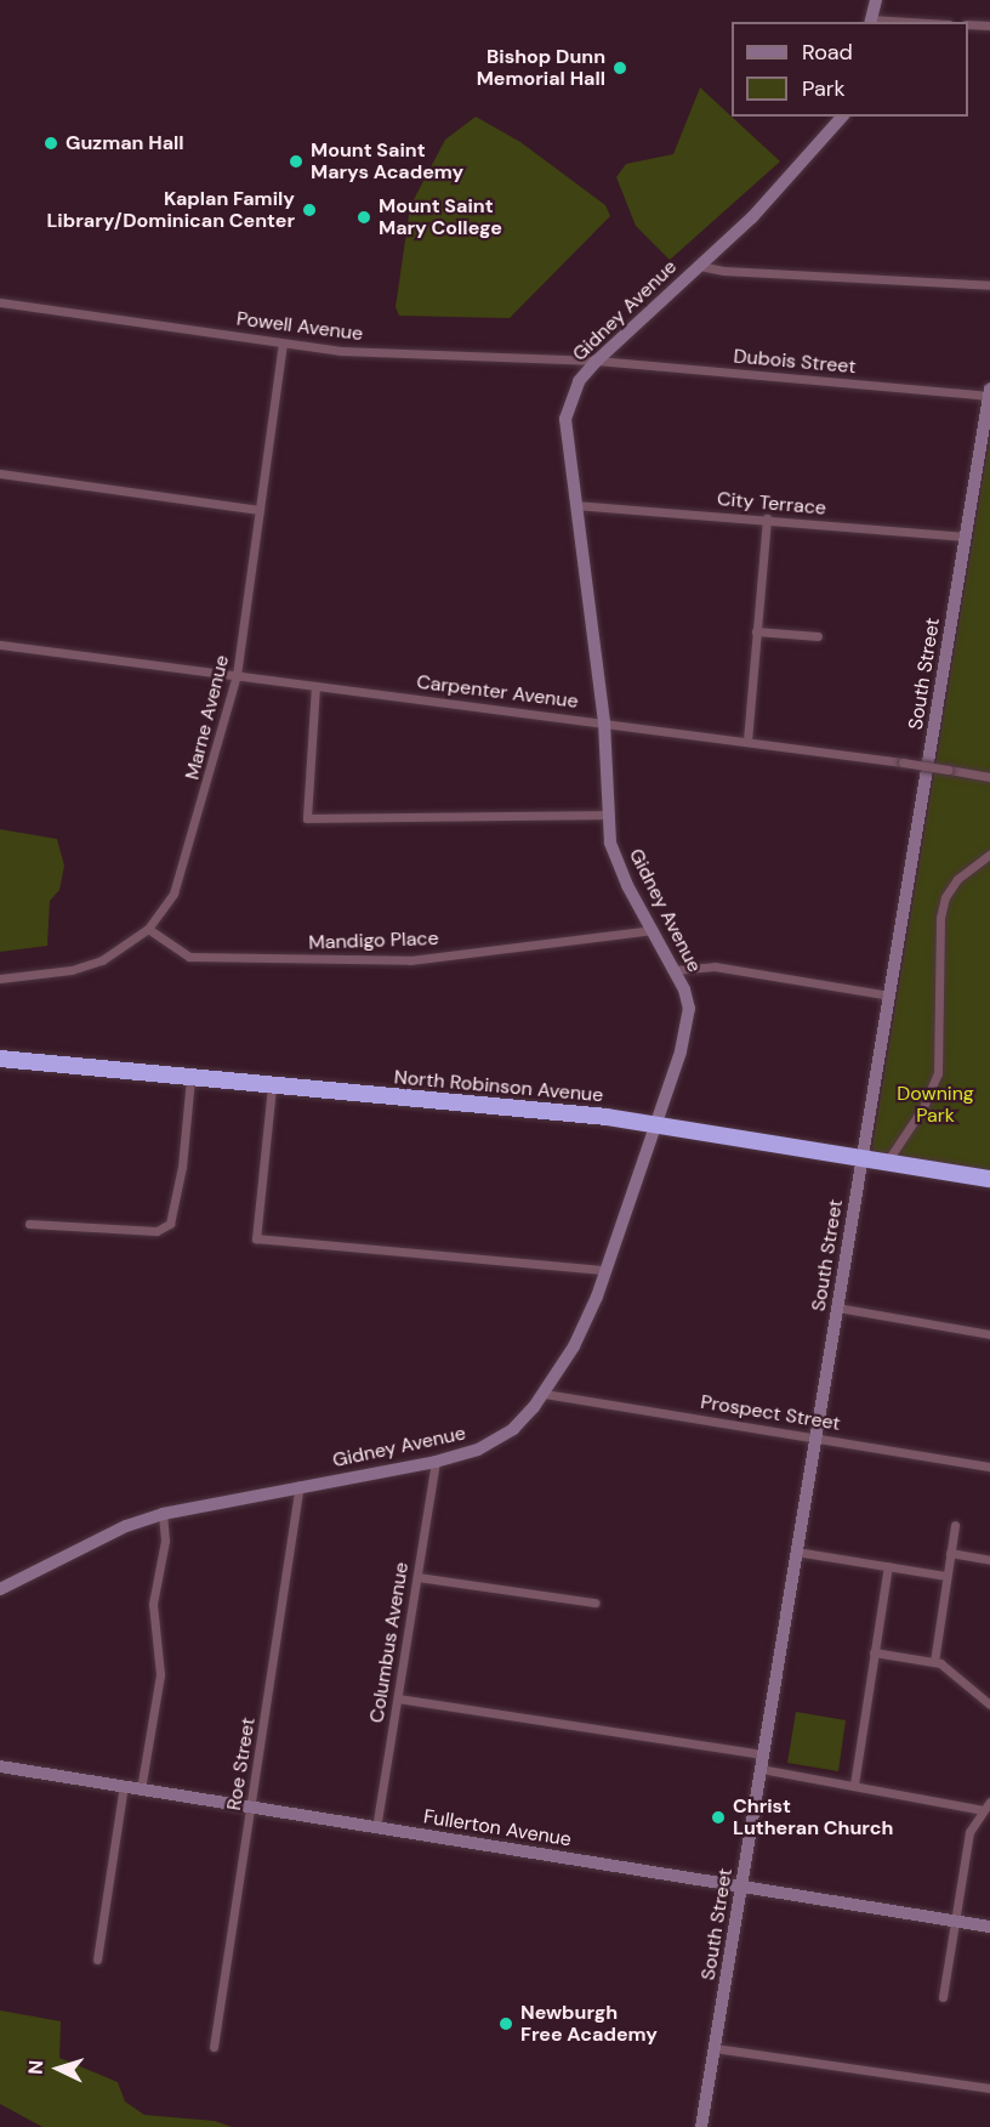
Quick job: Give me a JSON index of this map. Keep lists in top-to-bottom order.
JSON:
{
  "streets": {
    "highway": ["North Robinson Avenue"],
    "street": [
      "Gidney Avenue",
      "Powell Avenue",
      "Dubois Street",
      "City Terrace",
      "South Street",
      "Carpenter Avenue",
      "Marne Avenue",
      "Mandigo Place",
      "Prospect Street",
      "Columbus Avenue",
      "Roe Street",
      "Fullerton Avenue"
    ]
  },
  "crossings": [
    ["Gidney Avenue", "Powell Avenue"],
    ["Gidney Avenue", "Dubois Street"],
    ["Gidney Avenue", "City Terrace"],
    ["Gidney Avenue", "Carpenter Avenue"],
    ["Gidney Avenue", "Mandigo Place"],
    ["Gidney Avenue", "North Robinson Avenue"],
    ["Gidney Avenue", "Prospect Street"],
    ["Gidney Avenue", "Columbus Avenue"],
    ["Gidney Avenue", "Roe Street"],
    ["Powell Avenue", "Dubois Street"],
    ["Powell Avenue", "Marne Avenue"],
    ["Dubois Street", "South Street"],
    ["City Terrace", "South Street"],
    ["South Street", "North Robinson Avenue"],
    ["South Street", "Prospect Street"],
    ["South Street", "Fullerton Avenue"],
    ["Carpenter Avenue", "Marne Avenue"],
    ["Marne Avenue", "Mandigo Place"],
    ["Columbus Avenue", "Fullerton Avenue"],
    ["Roe Street", "Fullerton Avenue"]
  ],
  "parks": ["Downing Park"],
  "places": [
    "Bishop Dunn Memorial Hall",
    "Guzman Hall",
    "Mount Saint Marys Academy",
    "Kaplan Family Library/Dominican Center",
    "Mount Saint Mary College",
    "Christ Lutheran Church",
    "Newburgh Free Academy"
  ],
  "legend": ["Road", "Park"],
  "north": "left"
}
